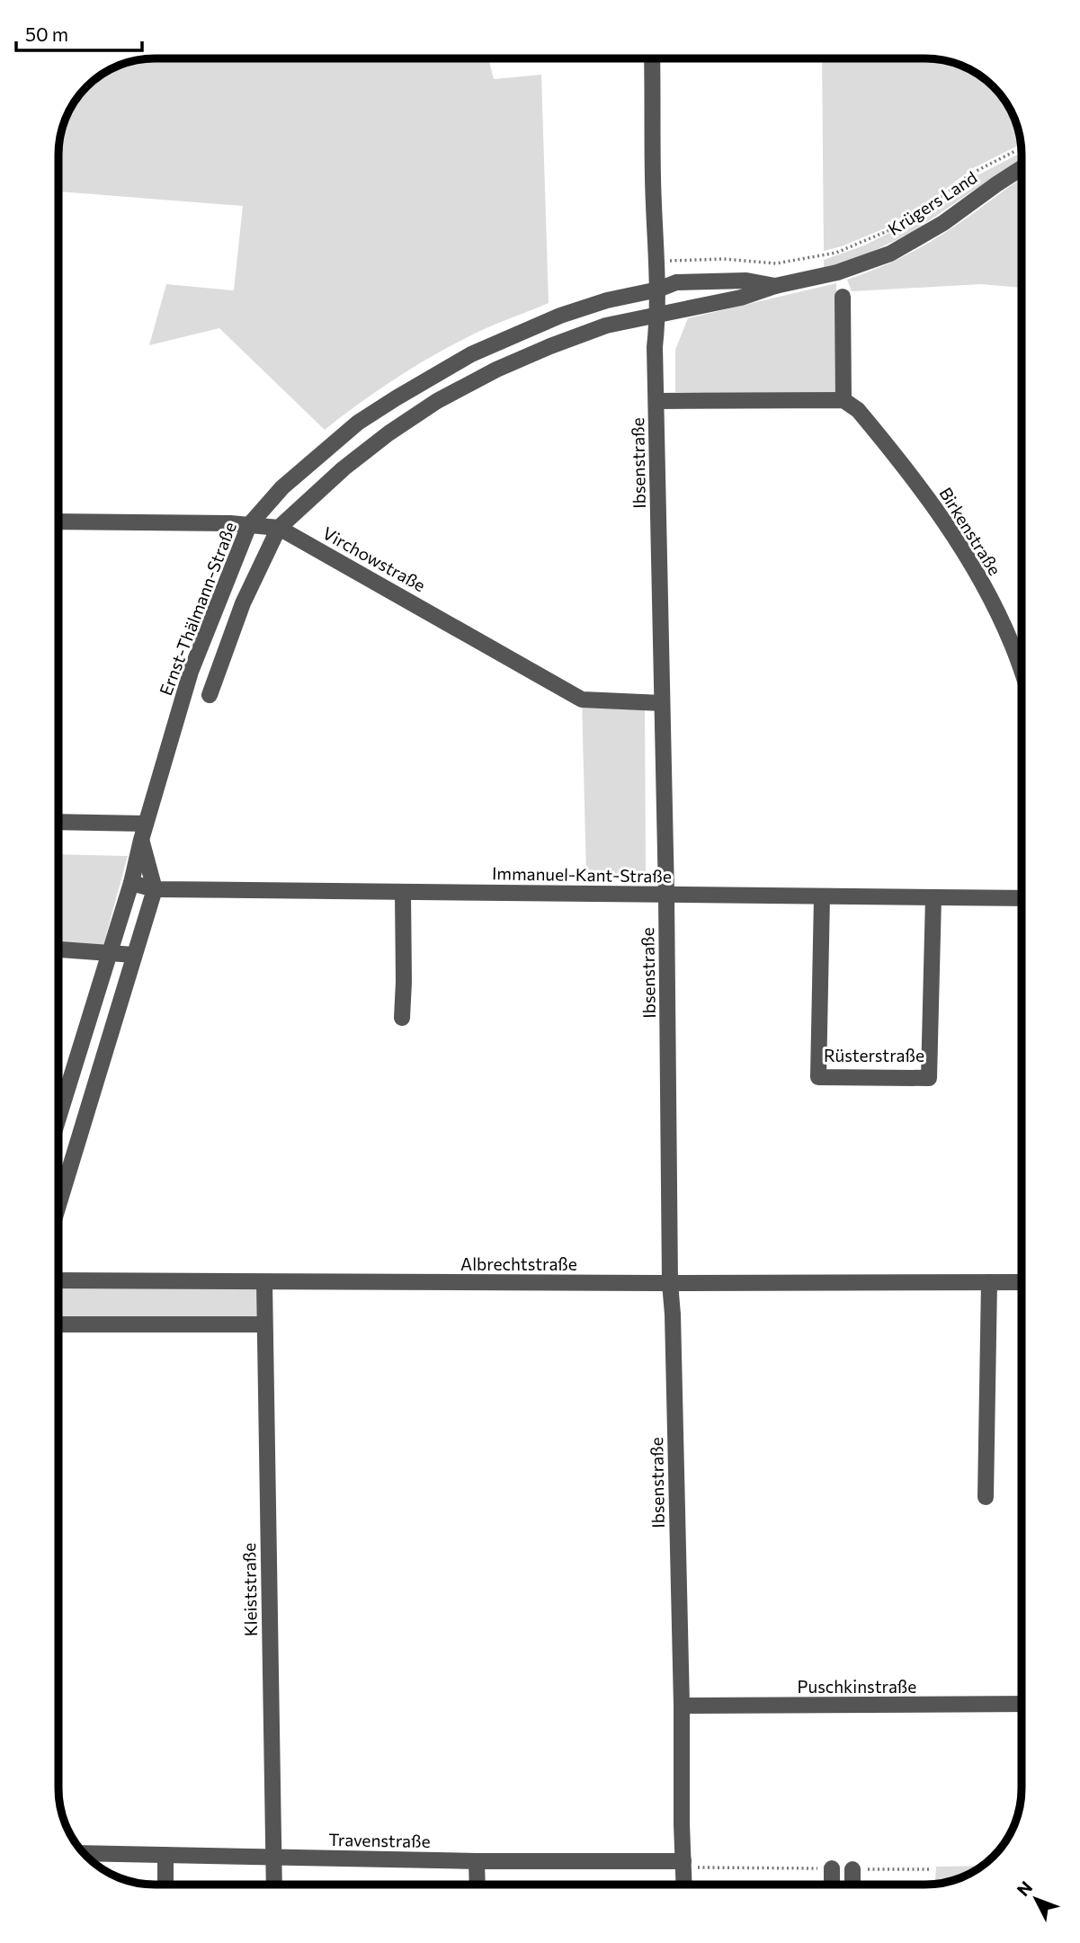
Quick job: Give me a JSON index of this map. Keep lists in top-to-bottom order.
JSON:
{
  "streets": {
    "street": [
      "Krügers Land",
      "Ibsenstraße",
      "Birkenstraße",
      "Virchowstraße",
      "Ernst-Thälmann-Straße",
      "Immanuel-Kant-Straße",
      "Rüsterstraße",
      "Albrechtstraße",
      "Kleiststraße",
      "Puschkinstraße",
      "Travenstraße"
    ]
  },
  "crossings": [
    ["Krügers Land", "Ibsenstraße"],
    ["Krügers Land", "Ernst-Thälmann-Straße"],
    ["Ibsenstraße", "Virchowstraße"],
    ["Ibsenstraße", "Ernst-Thälmann-Straße"],
    ["Ibsenstraße", "Immanuel-Kant-Straße"],
    ["Ibsenstraße", "Albrechtstraße"],
    ["Ibsenstraße", "Puschkinstraße"],
    ["Ibsenstraße", "Travenstraße"],
    ["Virchowstraße", "Ernst-Thälmann-Straße"],
    ["Ernst-Thälmann-Straße", "Immanuel-Kant-Straße"],
    ["Immanuel-Kant-Straße", "Rüsterstraße"],
    ["Albrechtstraße", "Kleiststraße"],
    ["Kleiststraße", "Travenstraße"]
  ],
  "scale_bar": "50 m",
  "north": "top left"
}
